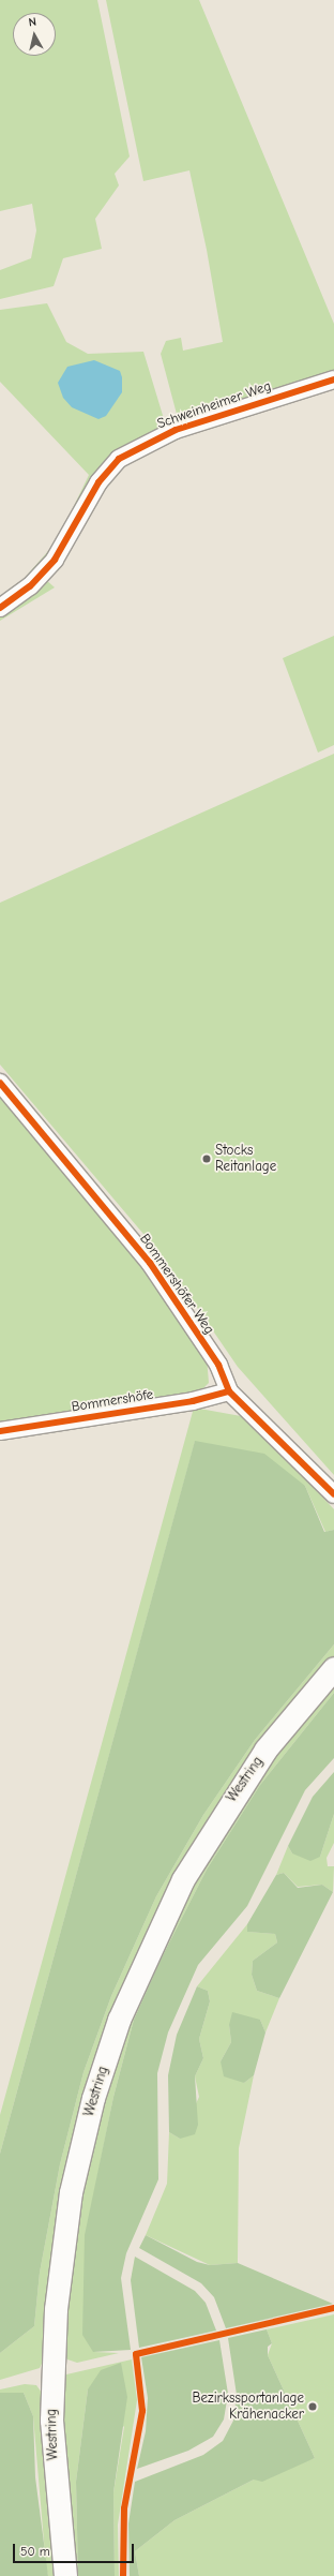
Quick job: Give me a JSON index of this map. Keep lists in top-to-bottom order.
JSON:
{
  "streets": {
    "main road": ["Westring"],
    "street": ["Schweinheimer Weg", "Bommershöfer Weg", "Bommershöfe"]
  },
  "crossings": [
    ["Bommershöfer Weg", "Bommershöfe"]
  ],
  "places": ["Stocks Reitanlage", "Bezirkssportanlage Krähenacker"],
  "scale_bar": "50 m",
  "north": "top"
}
